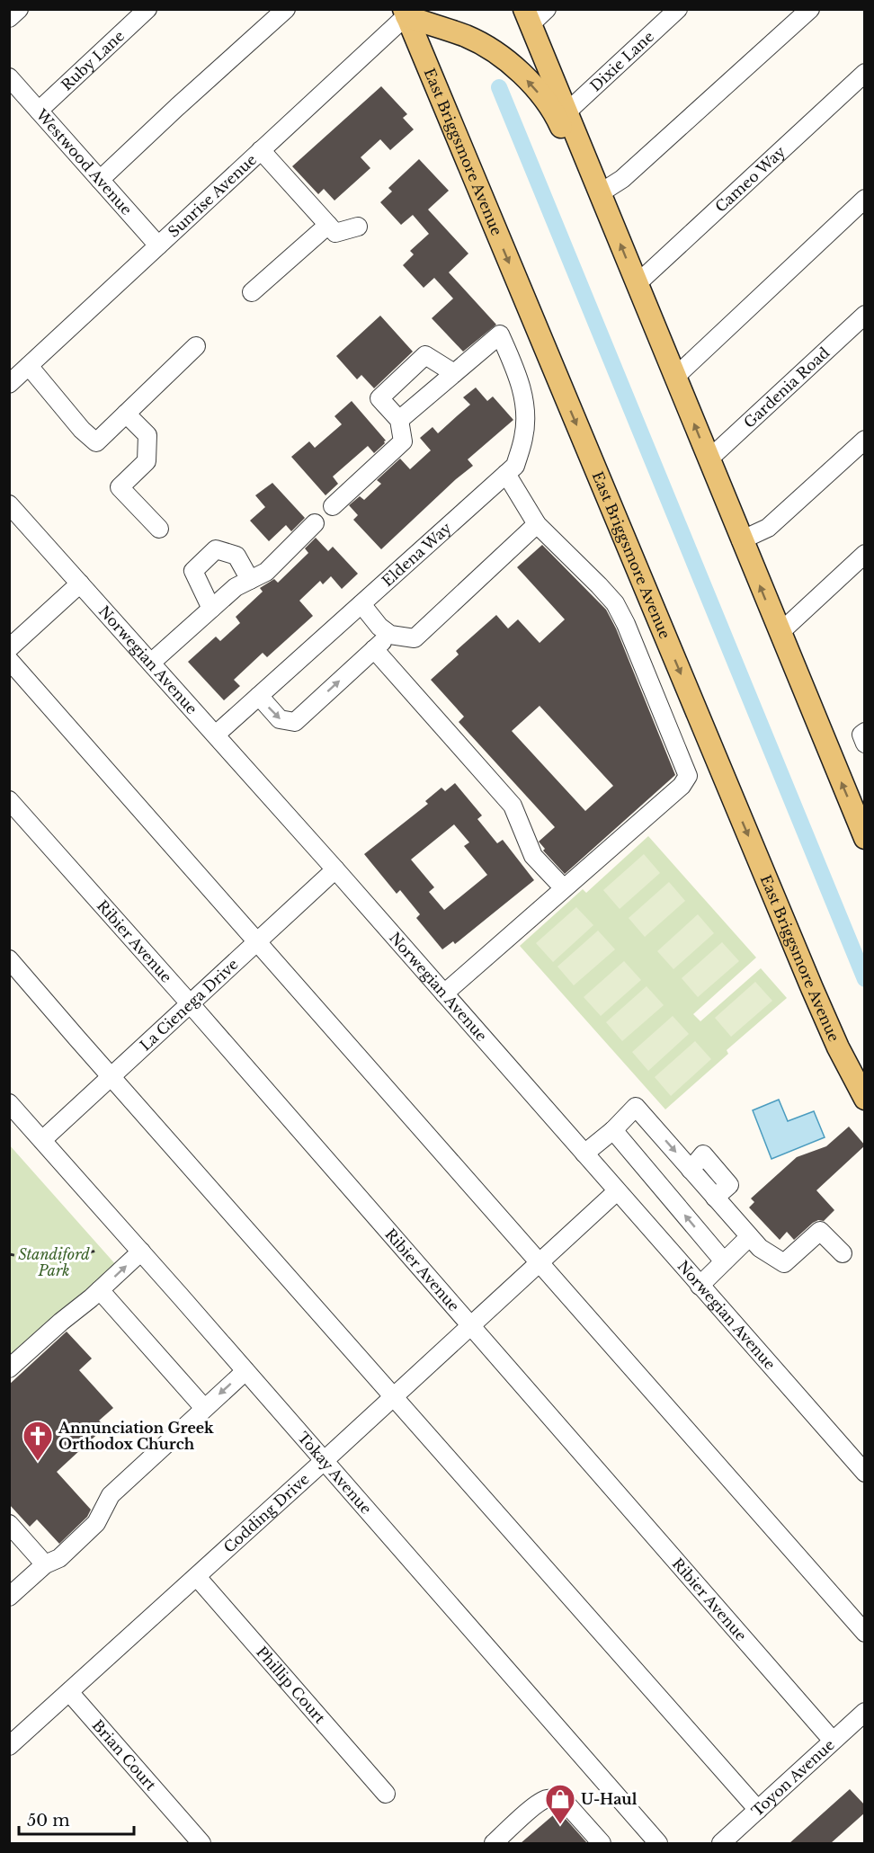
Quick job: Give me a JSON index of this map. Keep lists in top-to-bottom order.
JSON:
{
  "streets": {
    "main road": ["East Briggsmore Avenue"],
    "street": [
      "Ruby Lane",
      "Dixie Lane",
      "Westwood Avenue",
      "Cameo Way",
      "Sunrise Avenue",
      "Gardenia Road",
      "Eldena Way",
      "Norwegian Avenue",
      "Ribier Avenue",
      "La Cienega Drive",
      "Tokay Avenue",
      "Codding Drive",
      "Phillip Court",
      "Brian Court",
      "Toyon Avenue"
    ]
  },
  "crossings": [
    ["Ruby Lane", "Westwood Avenue"],
    ["East Briggsmore Avenue", "Sunrise Avenue"],
    ["Westwood Avenue", "Sunrise Avenue"],
    ["Eldena Way", "Norwegian Avenue"],
    ["Norwegian Avenue", "La Cienega Drive"],
    ["Norwegian Avenue", "Codding Drive"],
    ["Ribier Avenue", "La Cienega Drive"],
    ["Ribier Avenue", "Codding Drive"],
    ["Ribier Avenue", "Toyon Avenue"],
    ["La Cienega Drive", "Tokay Avenue"],
    ["Tokay Avenue", "Codding Drive"],
    ["Codding Drive", "Phillip Court"],
    ["Codding Drive", "Brian Court"]
  ],
  "parks": ["Standiford Park"],
  "places": {
    "church": ["Annunciation Greek Orthodox Church"],
    "shop": ["U-Haul"]
  },
  "scale_bar": "50 m"
}
